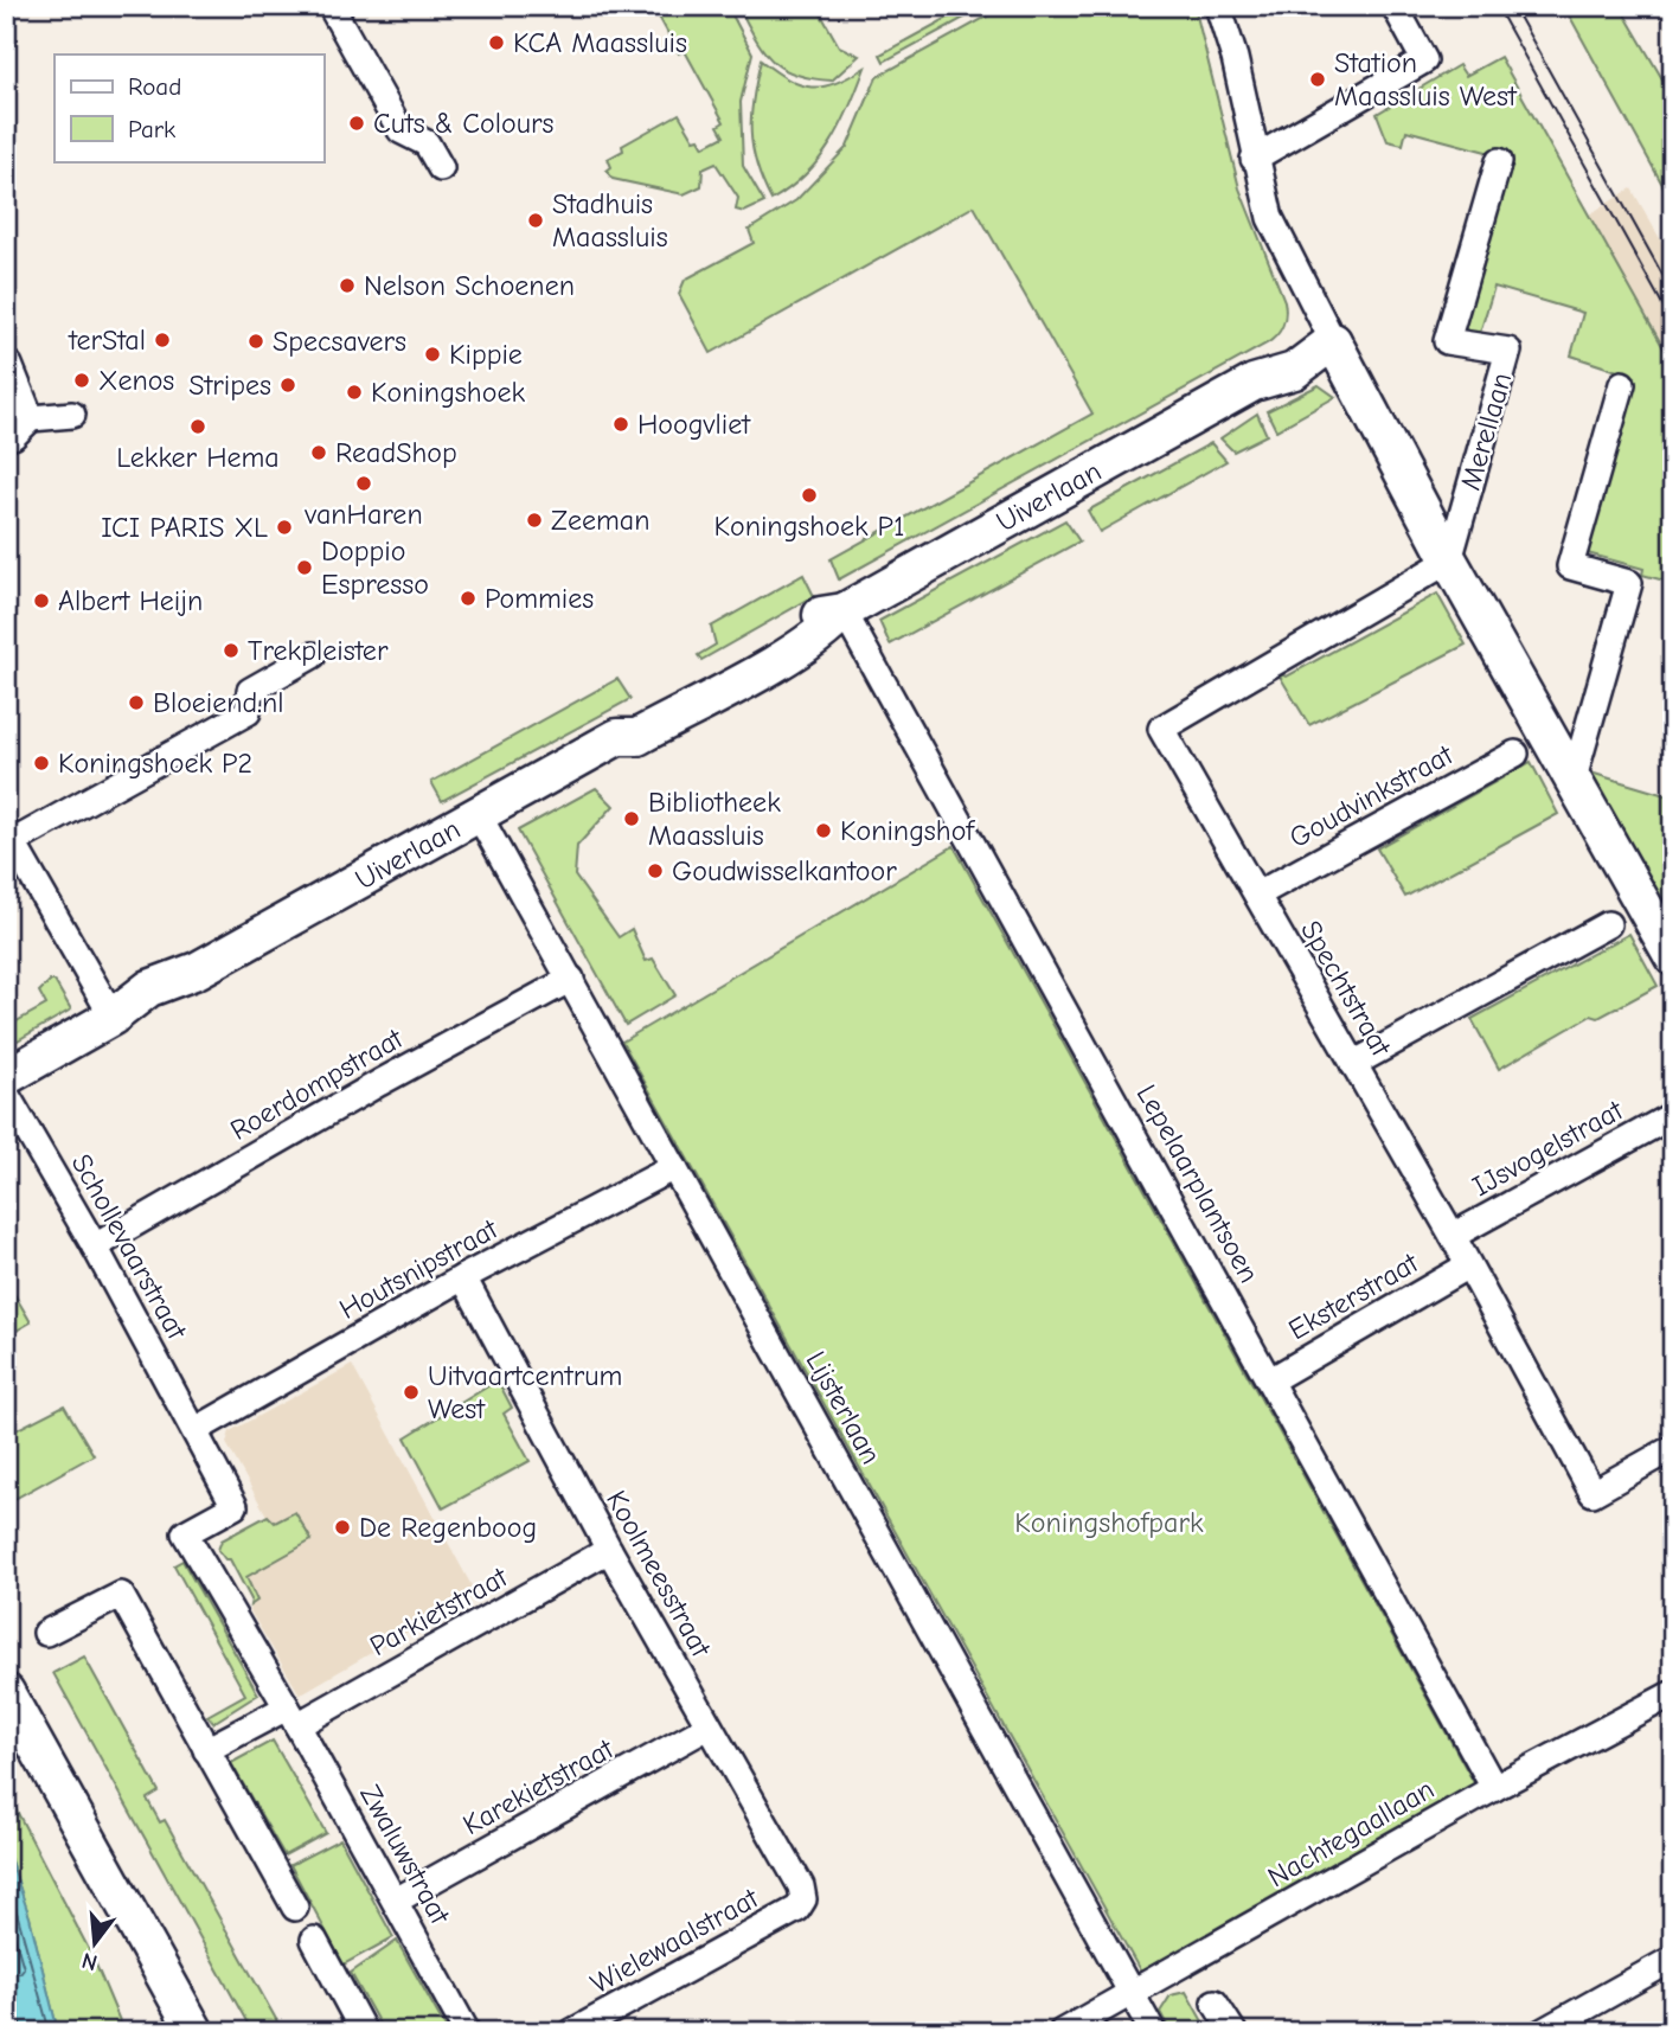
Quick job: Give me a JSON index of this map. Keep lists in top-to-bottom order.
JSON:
{
  "streets": {
    "street": [
      "Merellaan",
      "Uiverlaan",
      "Goudvinkstraat",
      "Spechtstraat",
      "Roerdompstraat",
      "IJsvogelstraat",
      "Lepelaarplantsoen",
      "Schollevaarstraat",
      "Houtsnipstraat",
      "Eksterstraat",
      "Lijsterlaan",
      "Koolmeesstraat",
      "Parkietstraat",
      "Karekietstraat",
      "Nachtegaallaan",
      "Zwaluwstraat",
      "Wielewaalstraat"
    ]
  },
  "crossings": [
    ["Merellaan", "Uiverlaan"],
    ["Merellaan", "Spechtstraat"],
    ["Uiverlaan", "Lepelaarplantsoen"],
    ["Uiverlaan", "Lijsterlaan"],
    ["Goudvinkstraat", "Spechtstraat"],
    ["Spechtstraat", "IJsvogelstraat"],
    ["Spechtstraat", "Eksterstraat"],
    ["Roerdompstraat", "Schollevaarstraat"],
    ["Roerdompstraat", "Lijsterlaan"],
    ["Lepelaarplantsoen", "Eksterstraat"],
    ["Lepelaarplantsoen", "Nachtegaallaan"],
    ["Schollevaarstraat", "Houtsnipstraat"],
    ["Schollevaarstraat", "Zwaluwstraat"],
    ["Houtsnipstraat", "Lijsterlaan"],
    ["Houtsnipstraat", "Koolmeesstraat"],
    ["Houtsnipstraat", "Zwaluwstraat"],
    ["Lijsterlaan", "Nachtegaallaan"],
    ["Koolmeesstraat", "Parkietstraat"],
    ["Koolmeesstraat", "Karekietstraat"],
    ["Koolmeesstraat", "Wielewaalstraat"],
    ["Parkietstraat", "Zwaluwstraat"],
    ["Karekietstraat", "Zwaluwstraat"]
  ],
  "parks": ["Koningshofpark"],
  "places": [
    "KCA Maassluis",
    "Station Maassluis West",
    "Cuts & Colours",
    "Stadhuis Maassluis",
    "Nelson Schoenen",
    "terStal",
    "Specsavers",
    "Kippie",
    "Xenos",
    "Stripes",
    "Koningshoek",
    "Hoogvliet",
    "Lekker Hema",
    "ReadShop",
    "vanHaren",
    "Koningshoek P1",
    "Zeeman",
    "ICI PARIS XL",
    "Doppio Espresso",
    "Pommies",
    "Albert Heijn",
    "Trekpleister",
    "Bloeiend.nl",
    "Koningshoek P2",
    "Bibliotheek Maassluis",
    "Koningshof",
    "Goudwisselkantoor",
    "Uitvaartcentrum West",
    "De Regenboog"
  ],
  "legend": ["Road", "Park"],
  "north": "bottom"
}
